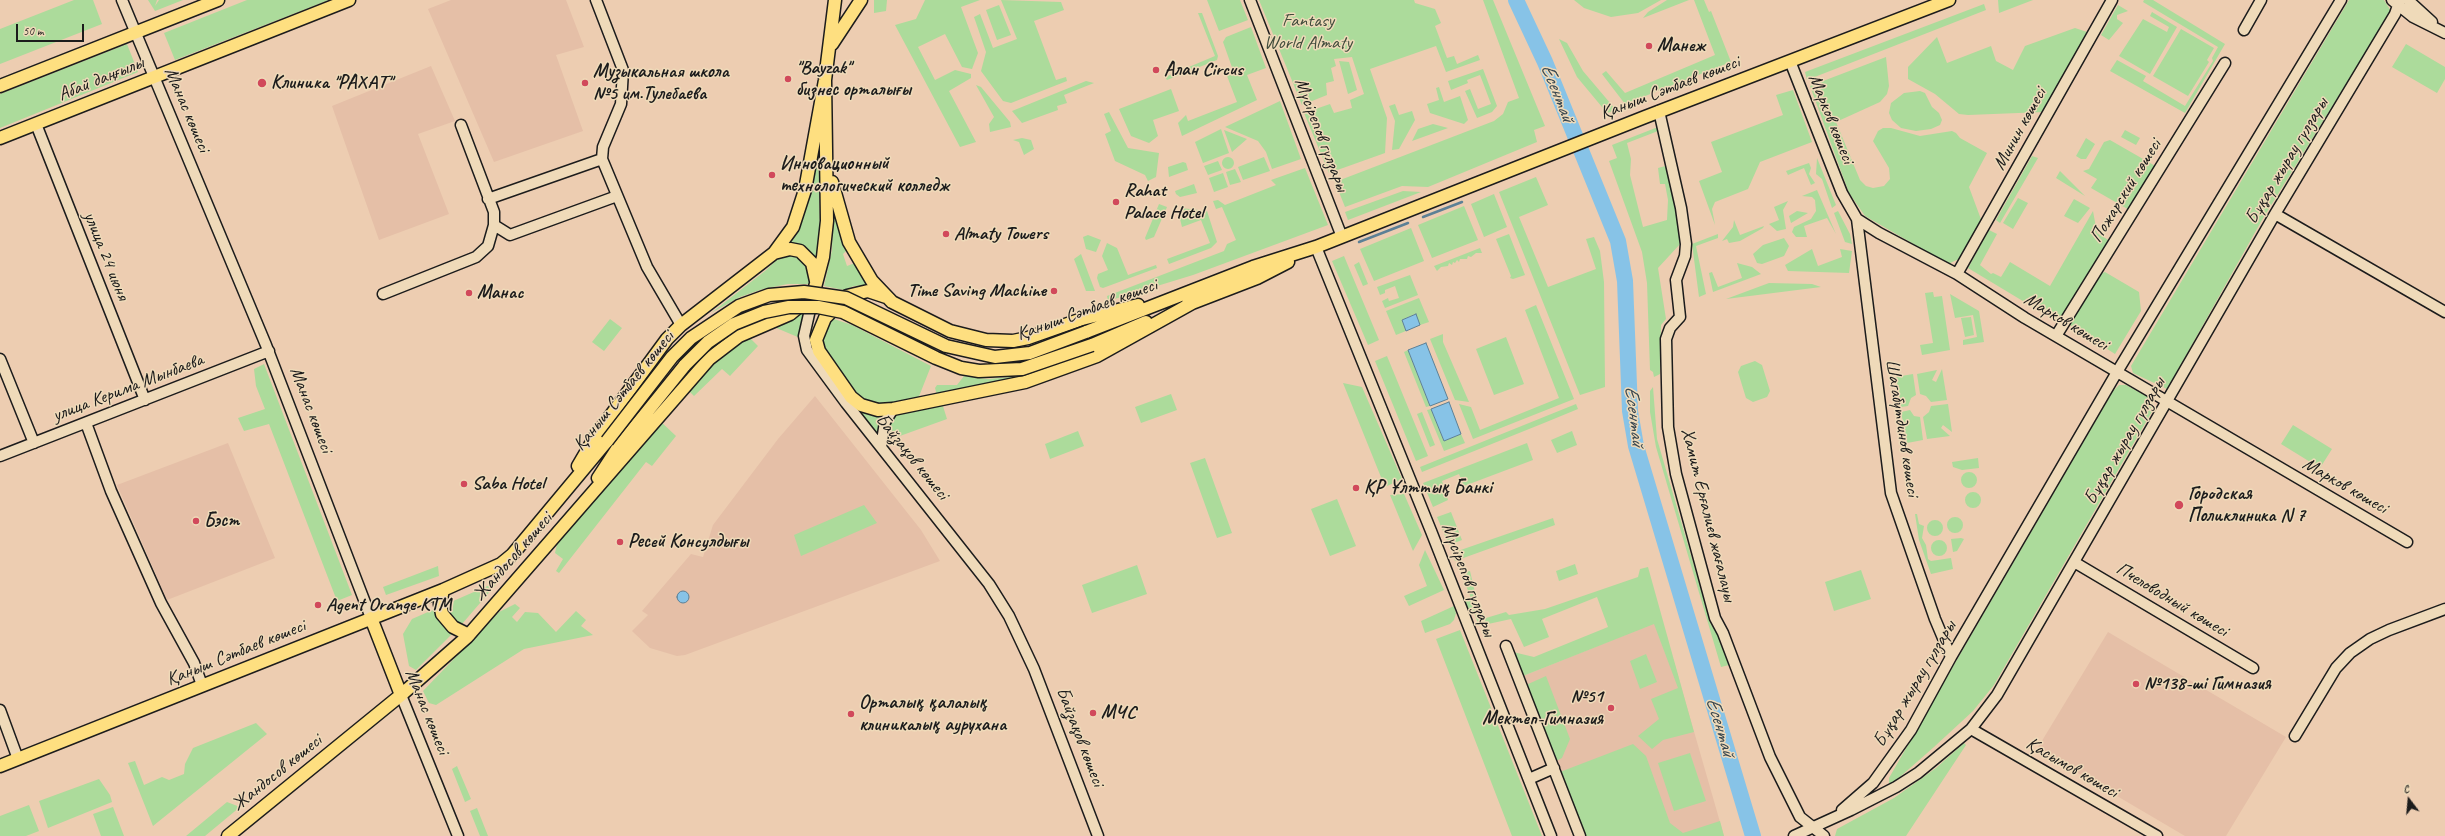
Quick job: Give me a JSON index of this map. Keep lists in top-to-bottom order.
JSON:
{
  "streets": {
    "main road": [
      "Абай даңғылы",
      "Қаныш Сәтбаев көшесі",
      "Манас көшесі",
      "Байзақов көшесі",
      "Жандосов көшесі"
    ],
    "street": [
      "Марков көшесі",
      "Минин көшесі",
      "Мүсірепов гүлзары",
      "Бұқар жырау гүлзары",
      "Пожарский көшесі",
      "улица 24 июня",
      "улица Керима Мынбаева",
      "Шагабутдинов көшесі",
      "Хамит Ерғалиев жағалауы",
      "Пчеловодный көшесі",
      "Қасымов көшесі"
    ]
  },
  "crossings": [
    ["Абай даңғылы", "Манас көшесі"],
    ["Абай даңғылы", "улица 24 июня"],
    ["Қаныш Сәтбаев көшесі", "Манас көшесі"],
    ["Қаныш Сәтбаев көшесі", "Марков көшесі"],
    ["Қаныш Сәтбаев көшесі", "Мүсірепов гүлзары"],
    ["Қаныш Сәтбаев көшесі", "Хамит Ерғалиев жағалауы"],
    ["Қаныш Сәтбаев көшесі", "Жандосов көшесі"],
    ["Манас көшесі", "улица Керима Мынбаева"],
    ["Манас көшесі", "Жандосов көшесі"],
    ["Марков көшесі", "Минин көшесі"],
    ["Марков көшесі", "Бұқар жырау гүлзары"],
    ["Марков көшесі", "Пожарский көшесі"],
    ["Марков көшесі", "Шагабутдинов көшесі"],
    ["Бұқар жырау гүлзары", "Шагабутдинов көшесі"],
    ["Бұқар жырау гүлзары", "Хамит Ерғалиев жағалауы"],
    ["Бұқар жырау гүлзары", "Пчеловодный көшесі"],
    ["Бұқар жырау гүлзары", "Қасымов көшесі"],
    ["улица 24 июня", "улица Керима Мынбаева"],
    ["Байзақов көшесі", "Жандосов көшесі"]
  ],
  "water": ["Есентай"],
  "parks": ["Fantasy World Almaty"],
  "places": [
    "Манеж",
    "Алан Circus",
    "\"Bayzak\" бизнес орталығы",
    "Клиника \"РАХАТ\"",
    "Музыкальная школа №5 им.Тулебаева",
    "Инновационный технологический колледж",
    "Rahat Palace Hotel",
    "Almaty Towers",
    "Time Saving Machine",
    "Манас",
    "Saba Hotel",
    "ҚР Ұлттық Банкі",
    "Городская Поликлиника N 7",
    "Бэст",
    "Ресей Консулдығы",
    "Agent Orange KTM",
    "№138-ші Гимназия",
    "№51 Мектеп-Гимназия",
    "МЧС",
    "Орталық қалалық клиникалық аурухана"
  ],
  "scale_bar": "50 m",
  "north": "top"
}
